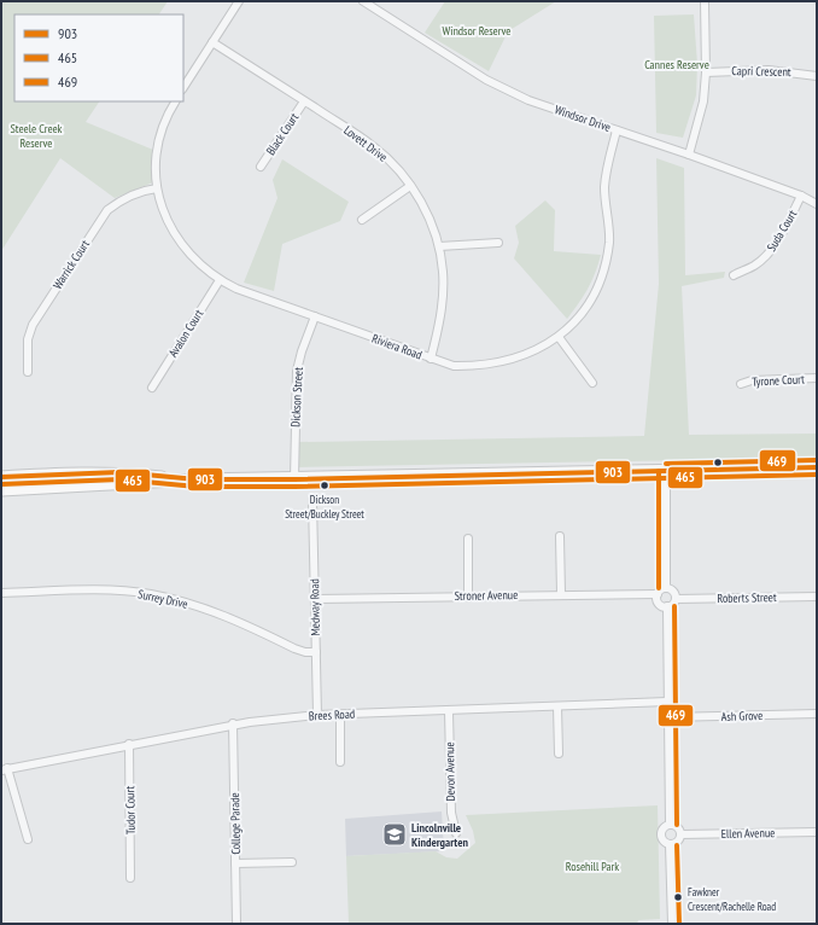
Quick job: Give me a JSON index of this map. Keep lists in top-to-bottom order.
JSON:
{
  "streets": {
    "street": [
      "Capri Crescent",
      "Windsor Drive",
      "Black Court",
      "Lovett Drive",
      "Suda Court",
      "Warrick Court",
      "Avalon Court",
      "Riviera Road",
      "Tyrone Court",
      "Dickson Street",
      "Stroner Avenue",
      "Roberts Street",
      "Surrey Drive",
      "Medway Road",
      "Brees Road",
      "Ash Grove",
      "Devon Avenue",
      "Tudor Court",
      "College Parade",
      "Ellen Avenue"
    ]
  },
  "crossings": [
    ["Windsor Drive", "Suda Court"],
    ["Windsor Drive", "Riviera Road"],
    ["Black Court", "Lovett Drive"],
    ["Lovett Drive", "Riviera Road"],
    ["Warrick Court", "Riviera Road"],
    ["Avalon Court", "Riviera Road"],
    ["Riviera Road", "Dickson Street"],
    ["Stroner Avenue", "Roberts Street"],
    ["Stroner Avenue", "Medway Road"],
    ["Surrey Drive", "Medway Road"],
    ["Medway Road", "Brees Road"],
    ["Brees Road", "Devon Avenue"],
    ["Brees Road", "Tudor Court"],
    ["Brees Road", "College Parade"]
  ],
  "parks": [
    "Windsor Reserve",
    "Cannes Reserve",
    "Steele Creek Reserve",
    "Rosehill Park"
  ],
  "places": {
    "other": ["Dickson Street/Buckley Street", "Fawkner Crescent/Rachelle Road"],
    "school or university": ["Lincolnville Kindergarten"]
  },
  "lines": ["transit line 469", "transit line 903", "transit line 465"],
  "legend": ["903", "465", "469"]
}
